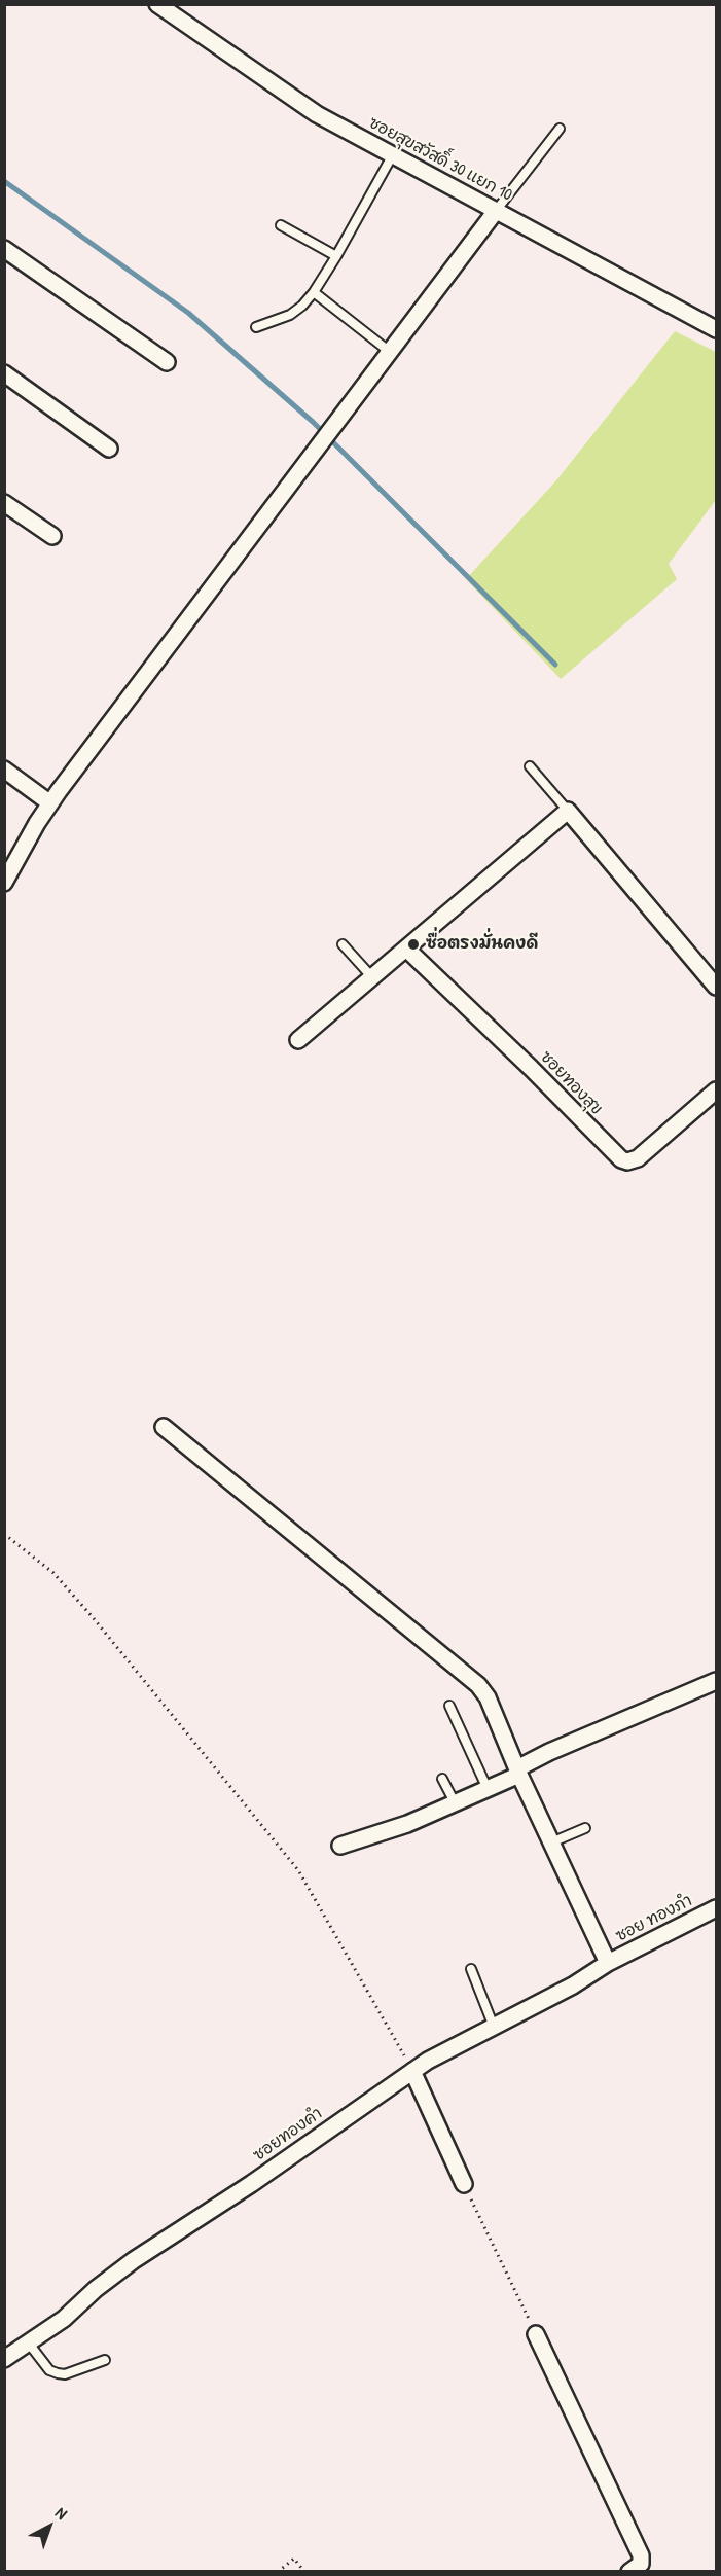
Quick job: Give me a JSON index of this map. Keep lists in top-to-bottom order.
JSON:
{
  "streets": {
    "street": [
      "ซอยสุขสวัสดิ์ 30 แยก 10",
      "ซอยทองสุข",
      "ซอย ทองภํา",
      "ซอยทองคำ"
    ]
  },
  "crossings": [
    ["ซอย ทองภํา", "ซอยทองคำ"]
  ],
  "places": ["ซื่อตรงมั่นคงดี"],
  "north": "top right"
}
